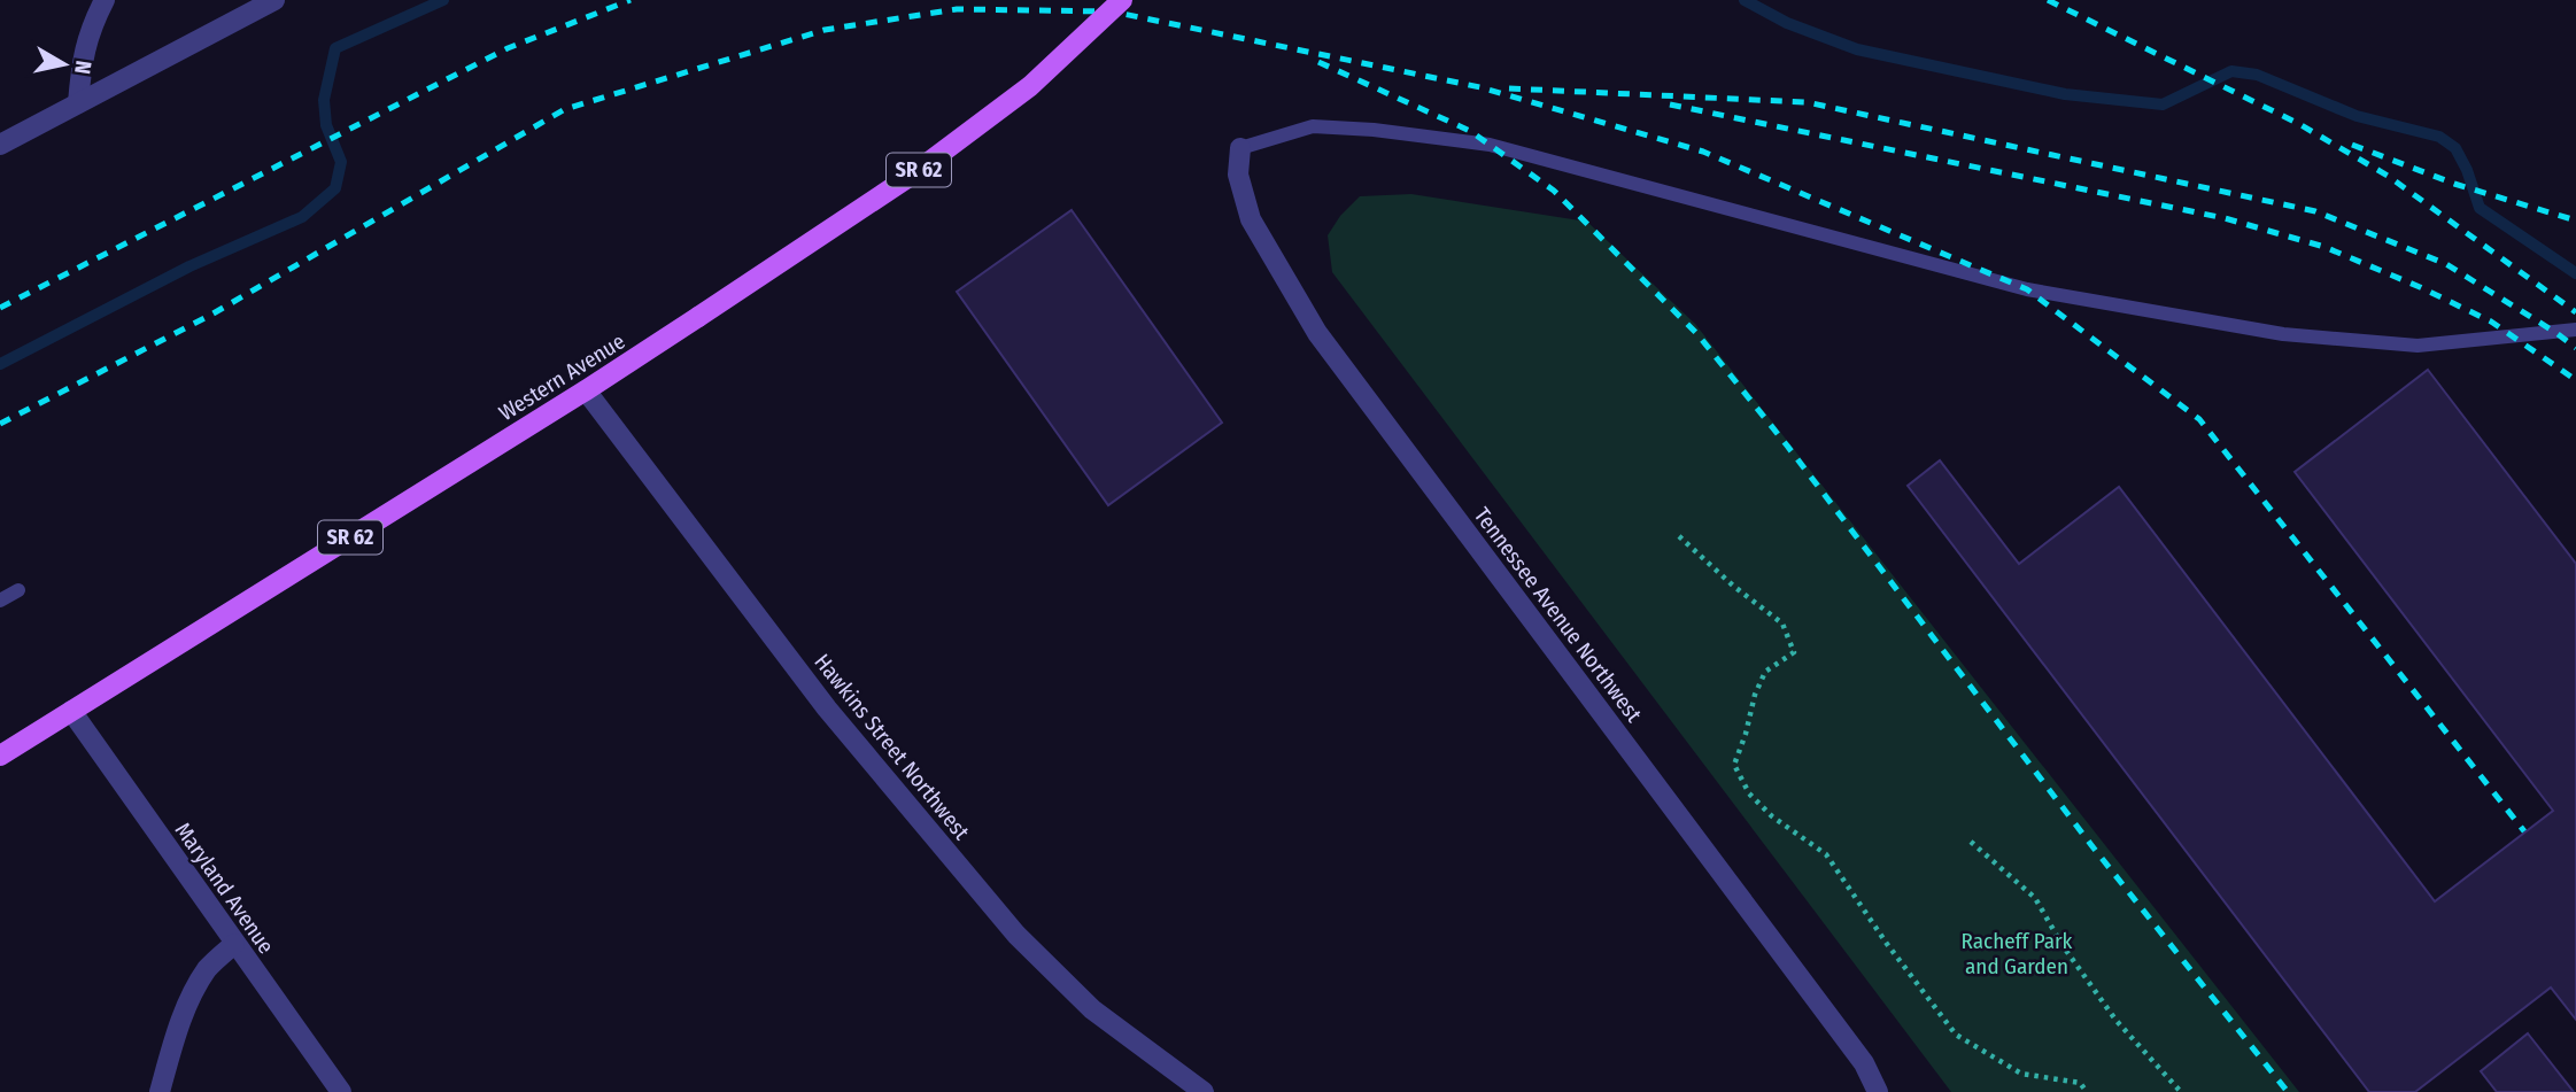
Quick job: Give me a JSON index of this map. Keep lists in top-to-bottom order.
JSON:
{
  "streets": {
    "main road": ["SR 62", "Western Avenue"],
    "street": ["Tennessee Avenue Northwest", "Hawkins Street Northwest", "Maryland Avenue"]
  },
  "crossings": [
    ["Western Avenue", "Hawkins Street Northwest"],
    ["Western Avenue", "Maryland Avenue"]
  ],
  "parks": ["Racheff Park and Garden"],
  "north": "right"
}
